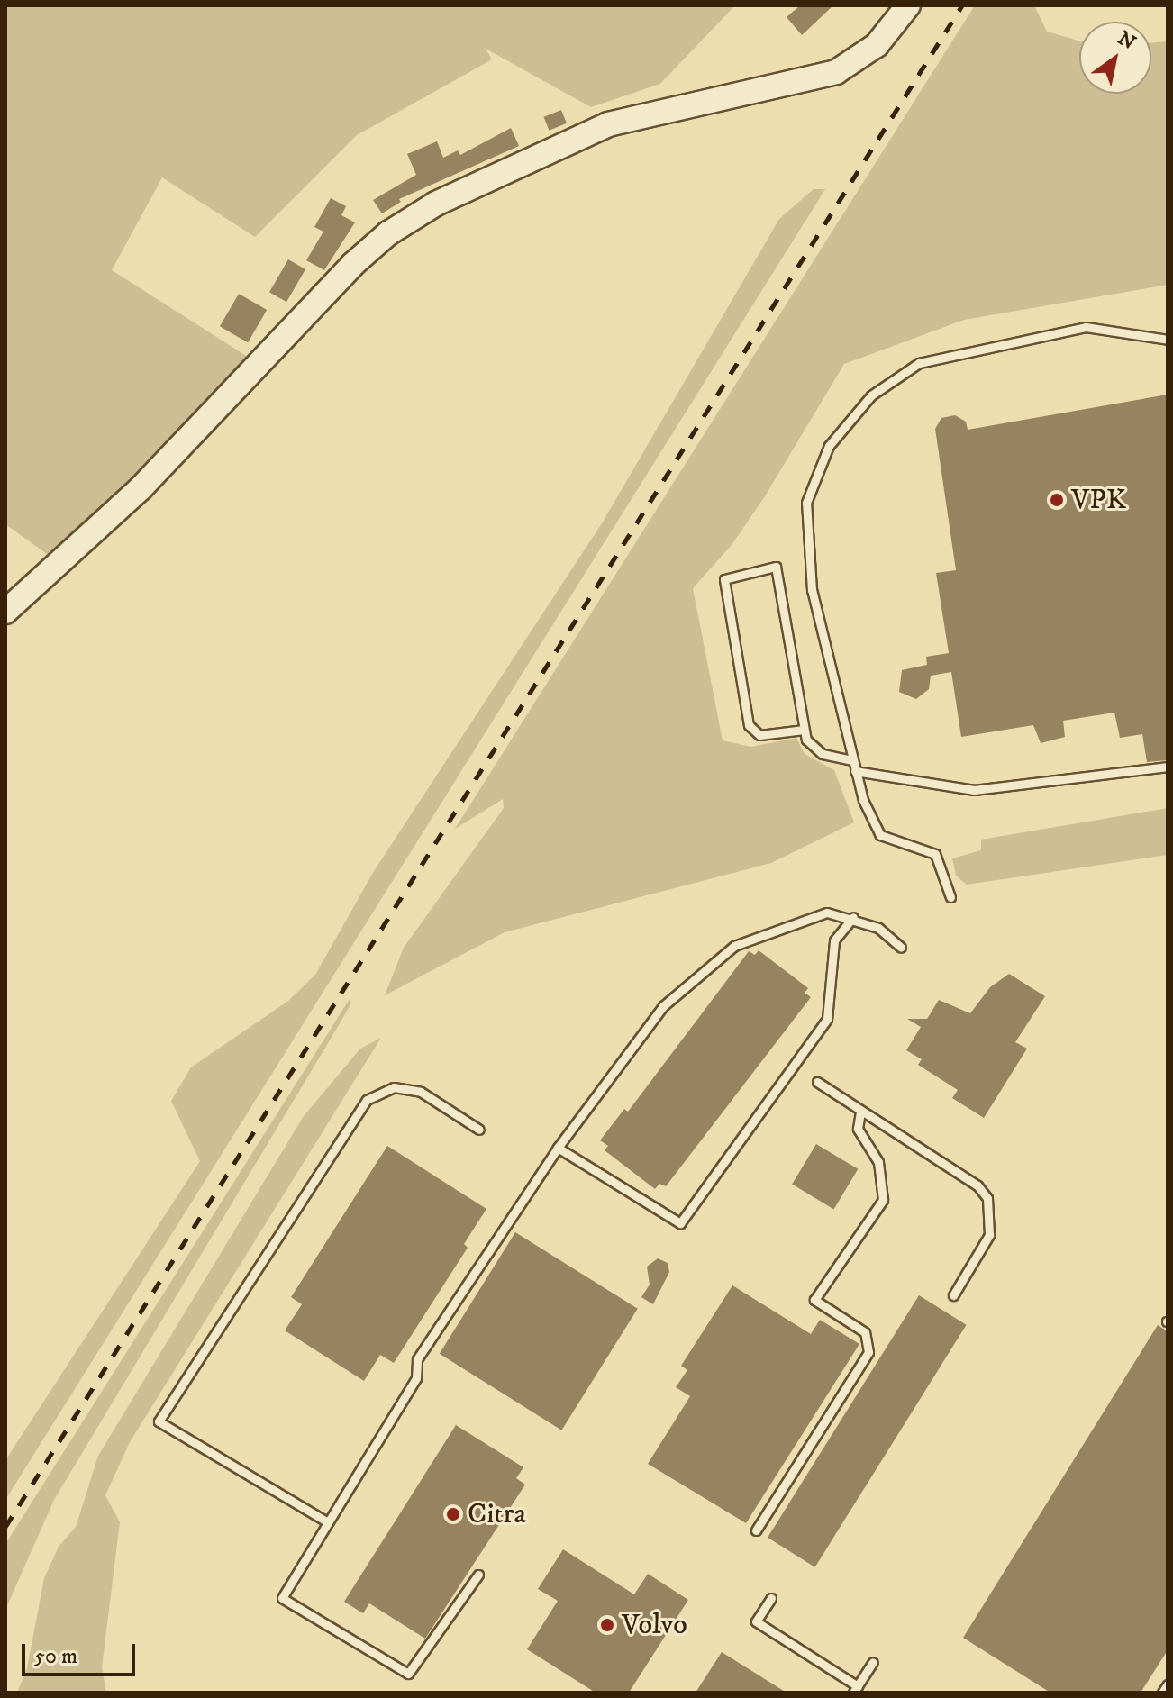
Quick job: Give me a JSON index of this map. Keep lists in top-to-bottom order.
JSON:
{
  "places": ["VPK", "Citra", "Volvo"],
  "scale_bar": "50 m",
  "north": "top right"
}
